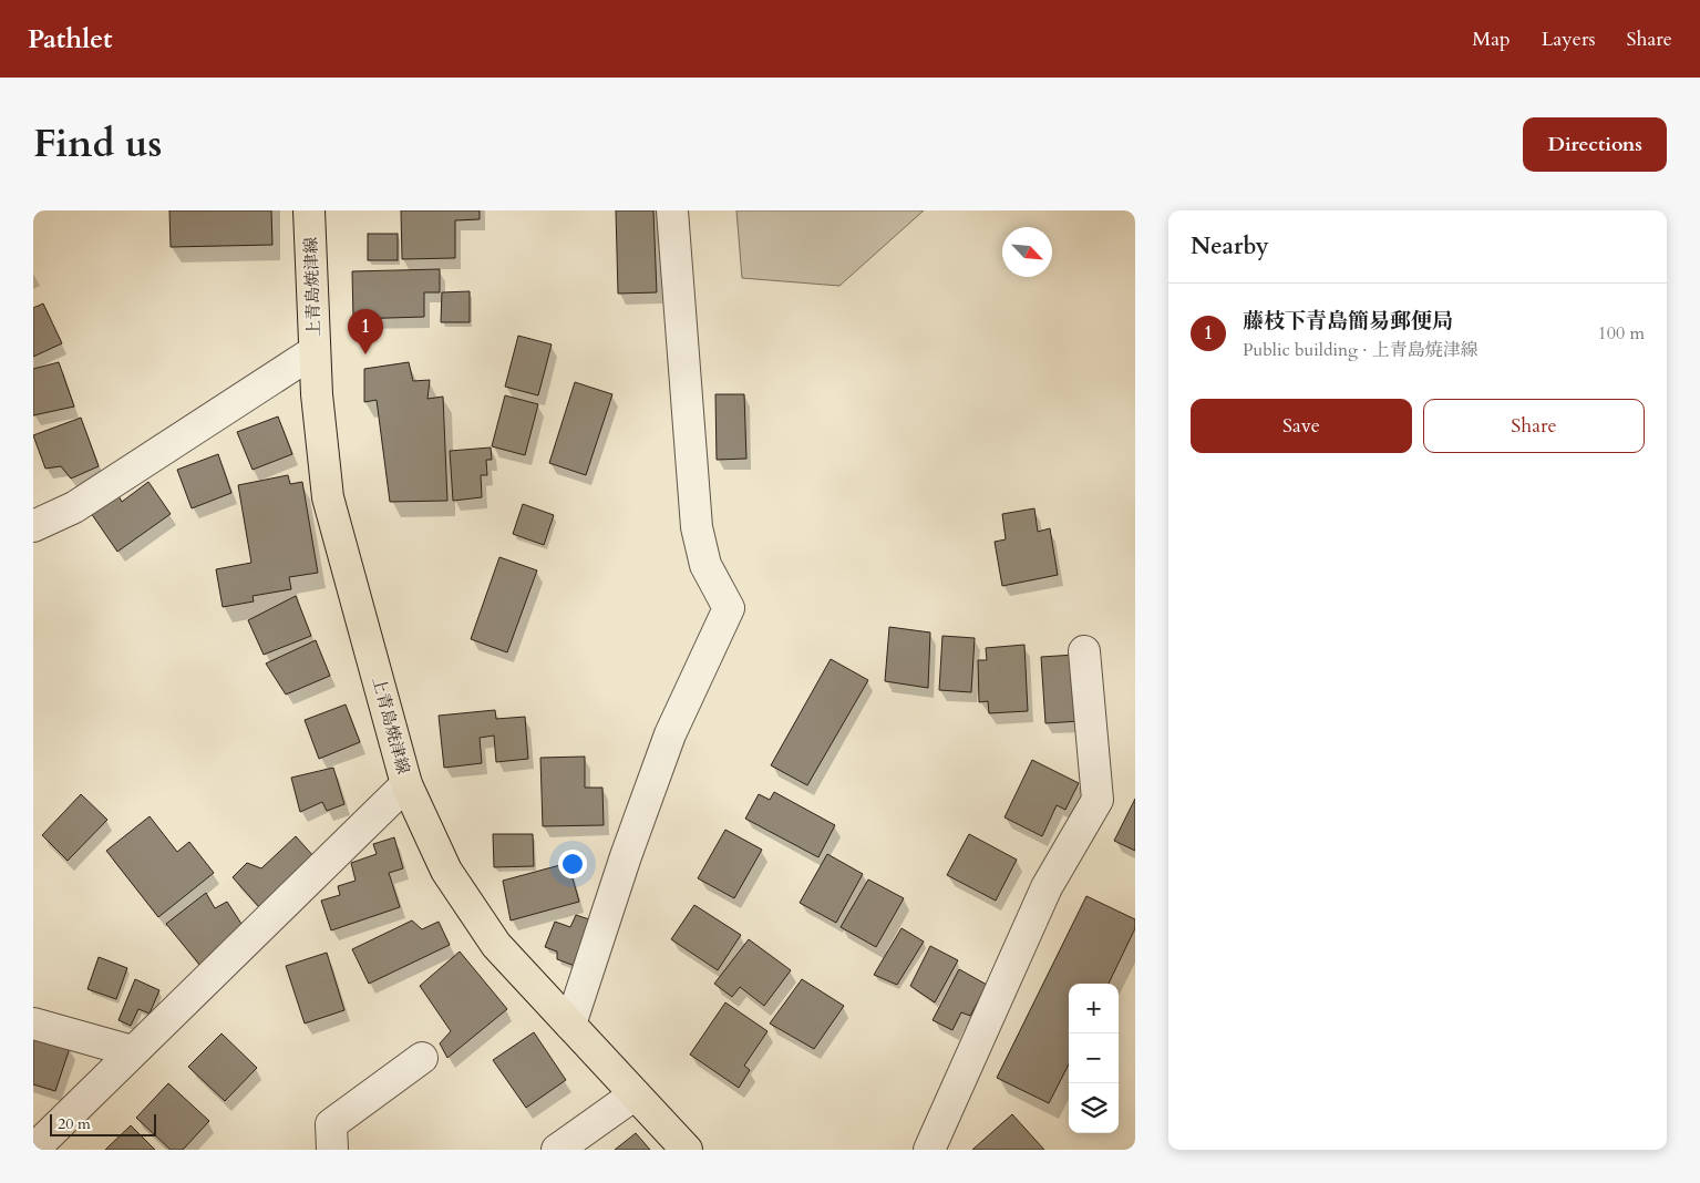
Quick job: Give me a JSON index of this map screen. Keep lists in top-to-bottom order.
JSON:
{
  "streets": {
    "main road": ["上青島焼津線"]
  },
  "scale_bar": "20 m",
  "north": "bottom right",
  "page": {
    "header": "Pathlet",
    "nav": ["Map", "Layers", "Share"],
    "title": "Find us",
    "buttons": [
      "Directions",
      ["Save", "Share"]
    ],
    "heading": "Nearby",
    "list": [
      {
        "mark": "1",
        "name": "藤枝下青島簡易郵便局",
        "note": "Public building · 上青島焼津線",
        "value": "100 m"
      }
    ],
    "pins": "1",
    "map_buttons": ["+", "−"],
    "scale": "20 m"
  }
}
